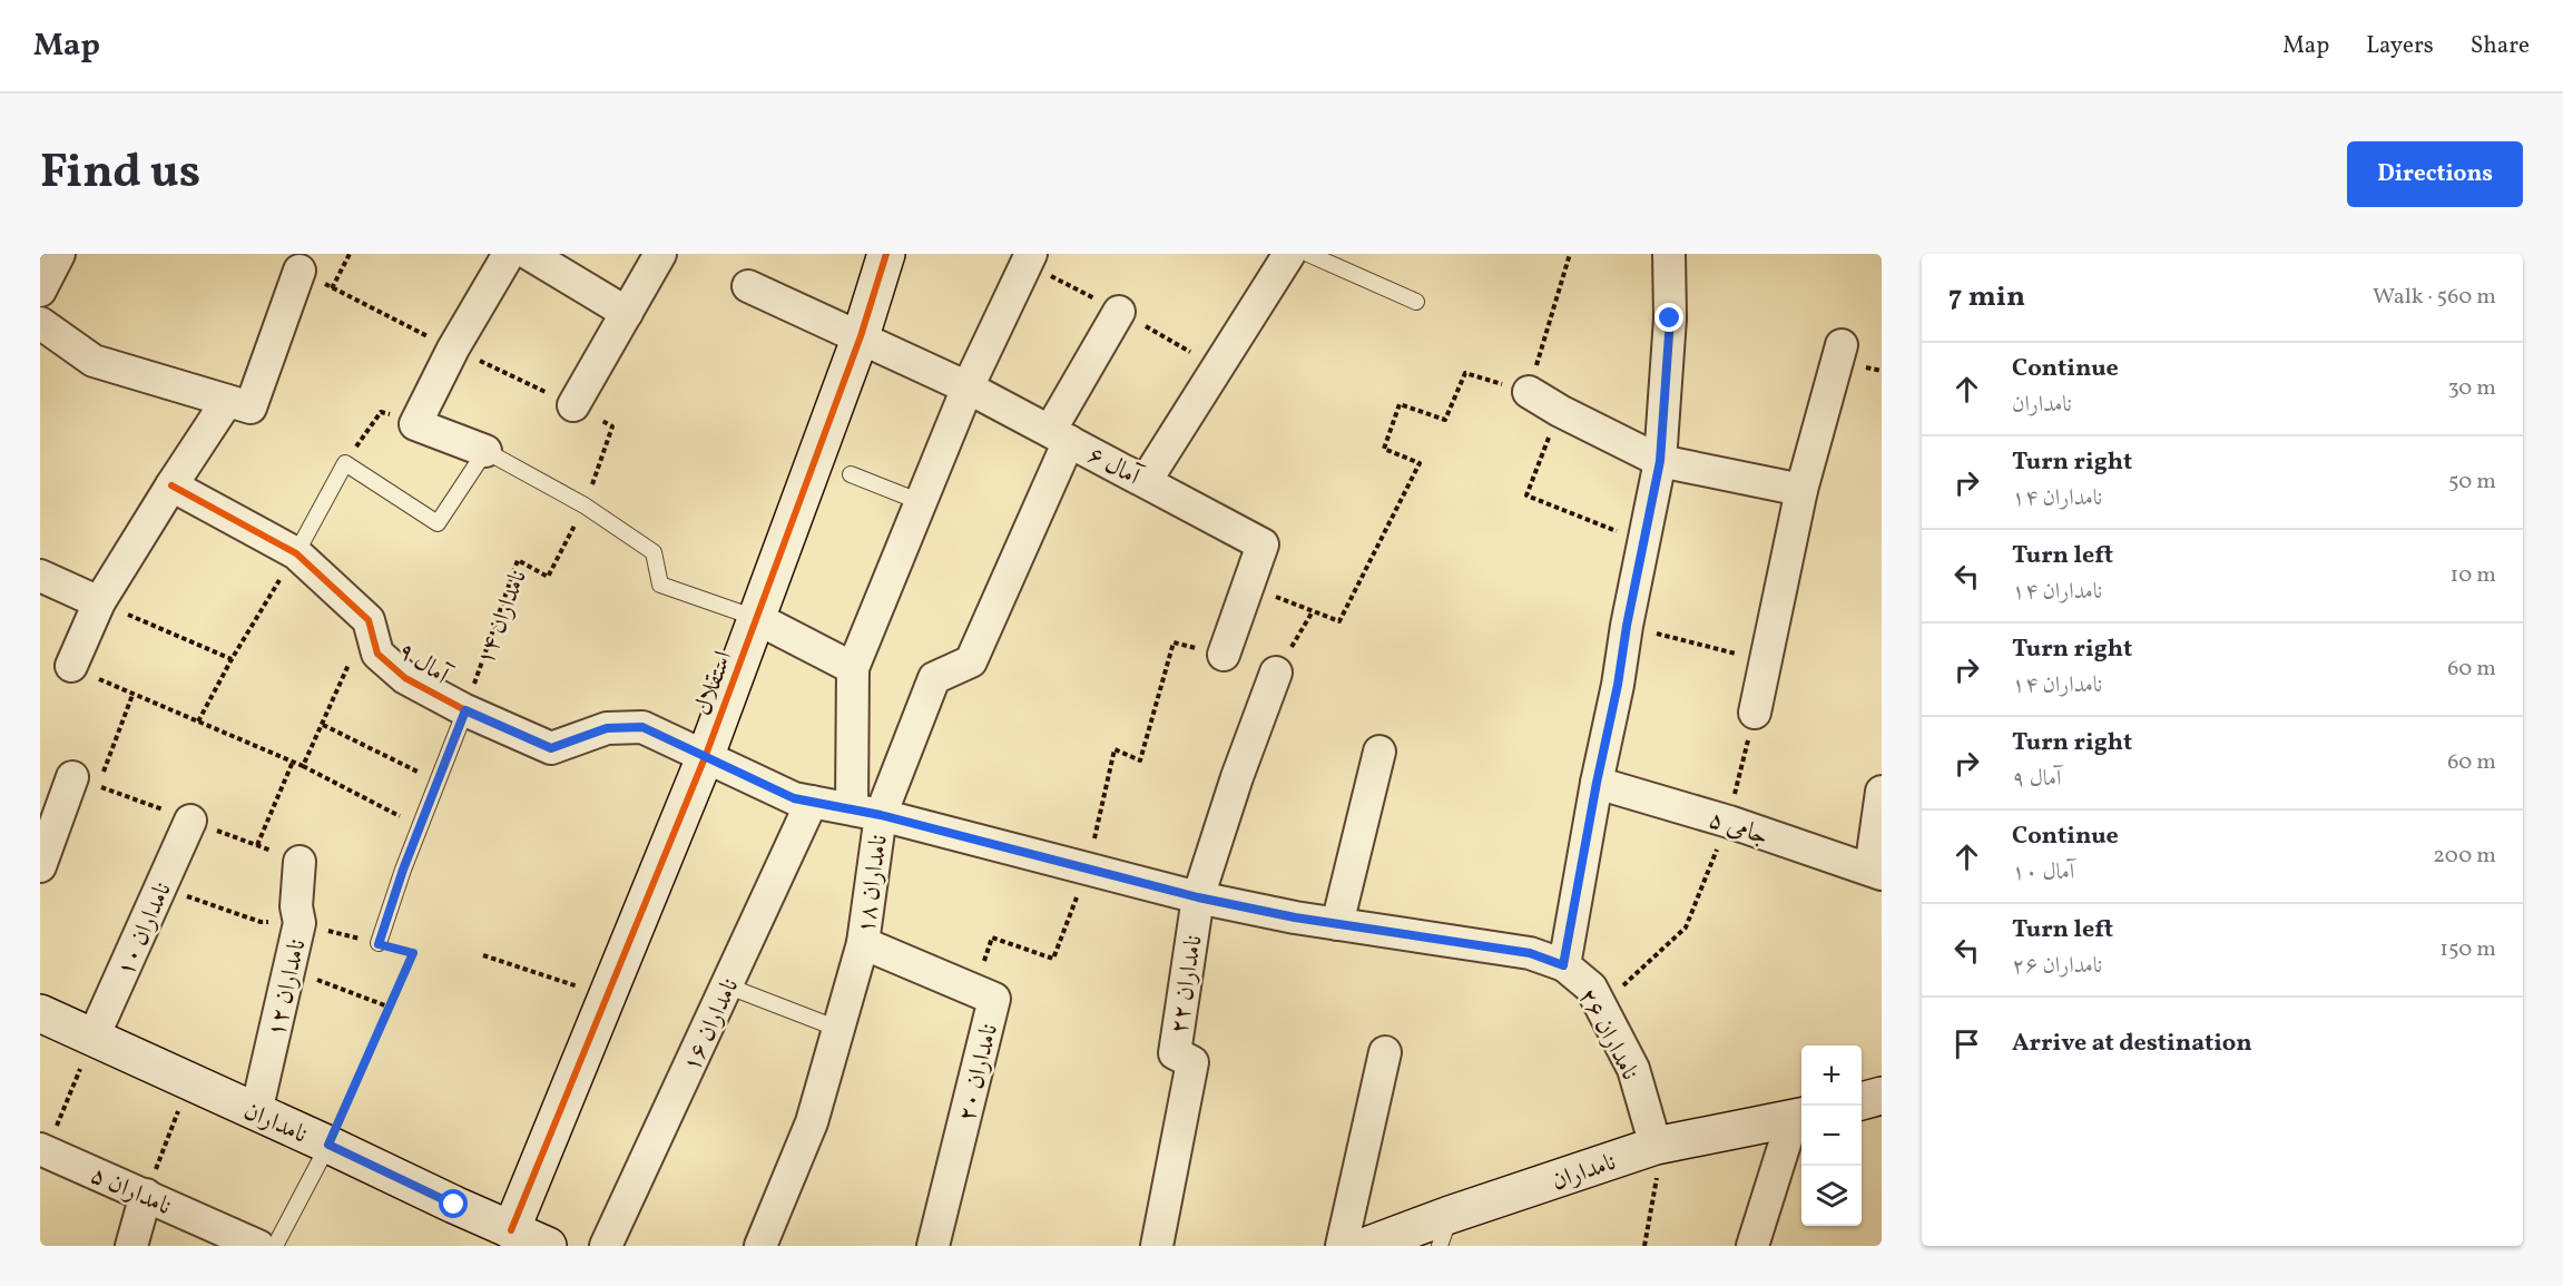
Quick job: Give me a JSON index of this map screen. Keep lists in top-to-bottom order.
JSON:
{
  "streets": {
    "street": [
      "آمال ۶",
      "آمال ۹",
      "استقلال",
      "جامی ۵",
      "نامداران ۱۸",
      "نامداران ۱۰",
      "نامداران ۲۲",
      "نامداران ۱۲",
      "نامداران ۱۶",
      "نامداران ۲۶",
      "نامداران ۲۰",
      "نامداران",
      "نامداران ۵"
    ],
    "path": ["نامداران ۱۴"]
  },
  "crossings": [
    ["آمال ۶", "استقلال"],
    ["آمال ۶", "نامداران ۱۸"],
    ["نامداران ۱۴", "آمال ۹"],
    ["آمال ۹", "استقلال"],
    ["آمال ۹", "نامداران ۱۸"],
    ["آمال ۹", "نامداران ۲۲"],
    ["آمال ۹", "نامداران ۱۶"],
    ["آمال ۹", "نامداران ۲۶"],
    ["استقلال", "نامداران"],
    ["جامی ۵", "نامداران ۲۶"],
    ["نامداران ۱۸", "نامداران ۲۰"],
    ["نامداران ۱۰", "نامداران"],
    ["نامداران ۱۲", "نامداران"],
    ["نامداران ۲۶", "نامداران"]
  ],
  "page": {
    "header": "Map",
    "nav": ["Map", "Layers", "Share"],
    "title": "Find us",
    "buttons": "Directions",
    "heading": ["7 min", "Walk · 560 m"],
    "list": [
      ["Continue", "نامداران", "30 m"],
      ["Turn right", "نامداران ۱۴", "50 m"],
      ["Turn left", "نامداران ۱۴", "10 m"],
      ["Turn right", "نامداران ۱۴", "60 m"],
      ["Turn right", "آمال ۹", "60 m"],
      ["Continue", "آمال ۱۰", "200 m"],
      ["Turn left", "نامداران ۲۶", "150 m"],
      "Arrive at destination"
    ],
    "map_buttons": ["+", "−"]
  }
}
